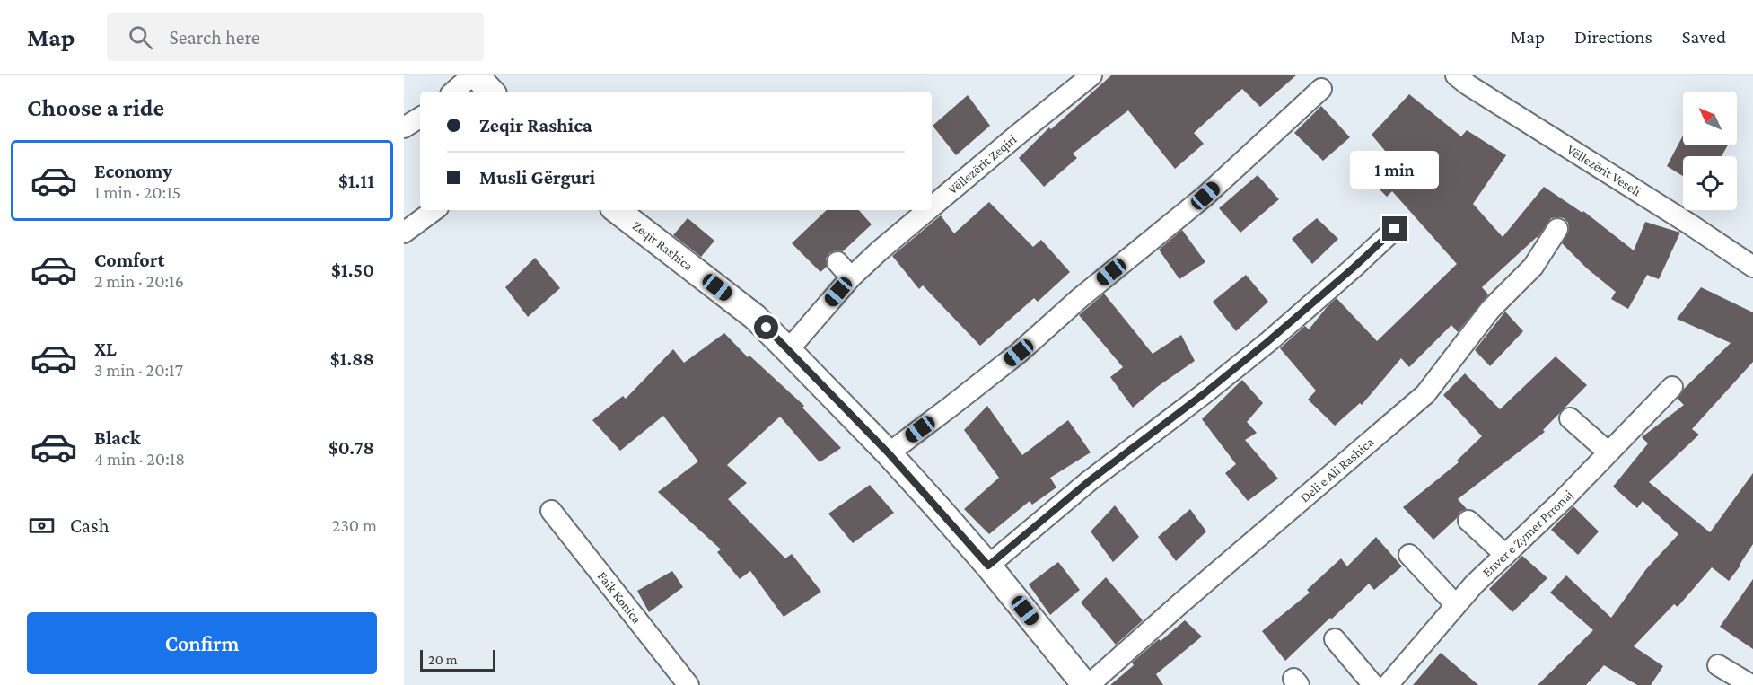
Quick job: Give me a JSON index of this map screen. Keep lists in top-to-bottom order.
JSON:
{
  "streets": {
    "street": [
      "Vëllezërit Zeqiri",
      "Vëllezërit Veseli",
      "Zeqir Rashica",
      "Deli e Ali Rashica",
      "Enver e Zymer Prronaj",
      "Faik Konica"
    ]
  },
  "crossings": [
    ["Vëllezërit Zeqiri", "Zeqir Rashica"],
    ["Zeqir Rashica", "Deli e Ali Rashica"]
  ],
  "scale_bar": "20 m",
  "north": "top left",
  "page": {
    "header": "Map",
    "search": "Search here",
    "nav": ["Map", "Directions", "Saved"],
    "heading": "Choose a ride",
    "banner": ["Zeqir Rashica", "Musli Gërguri"],
    "list": [
      {
        "name": "Economy",
        "note": "1 min · 20:15",
        "value": "$1.11"
      },
      {
        "name": "Comfort",
        "note": "2 min · 20:16",
        "value": "$1.50"
      },
      {
        "name": "XL",
        "note": "3 min · 20:17",
        "value": "$1.88"
      },
      {
        "name": "Black",
        "note": "4 min · 20:18",
        "value": "$0.78"
      }
    ],
    "bubble": "1 min",
    "pay": ["Cash", "230 m"],
    "buttons": "Confirm",
    "scale": "20 m"
  }
}
